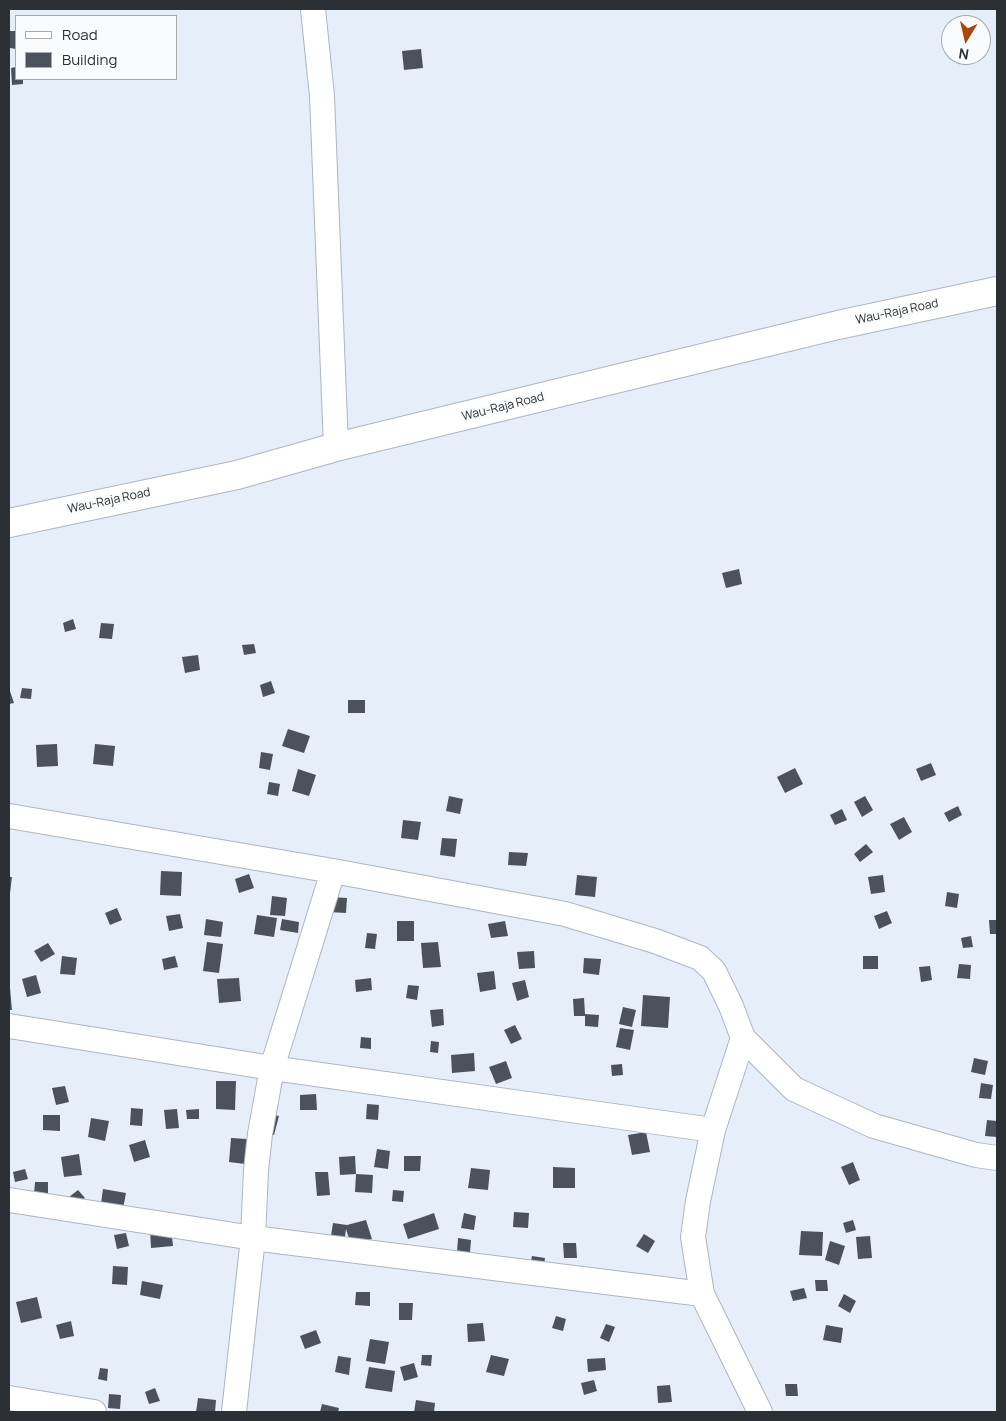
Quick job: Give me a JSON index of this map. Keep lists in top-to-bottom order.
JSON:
{
  "streets": {
    "main road": ["Wau-Raja Road"]
  },
  "legend": ["Road", "Building"],
  "north": "bottom"
}
